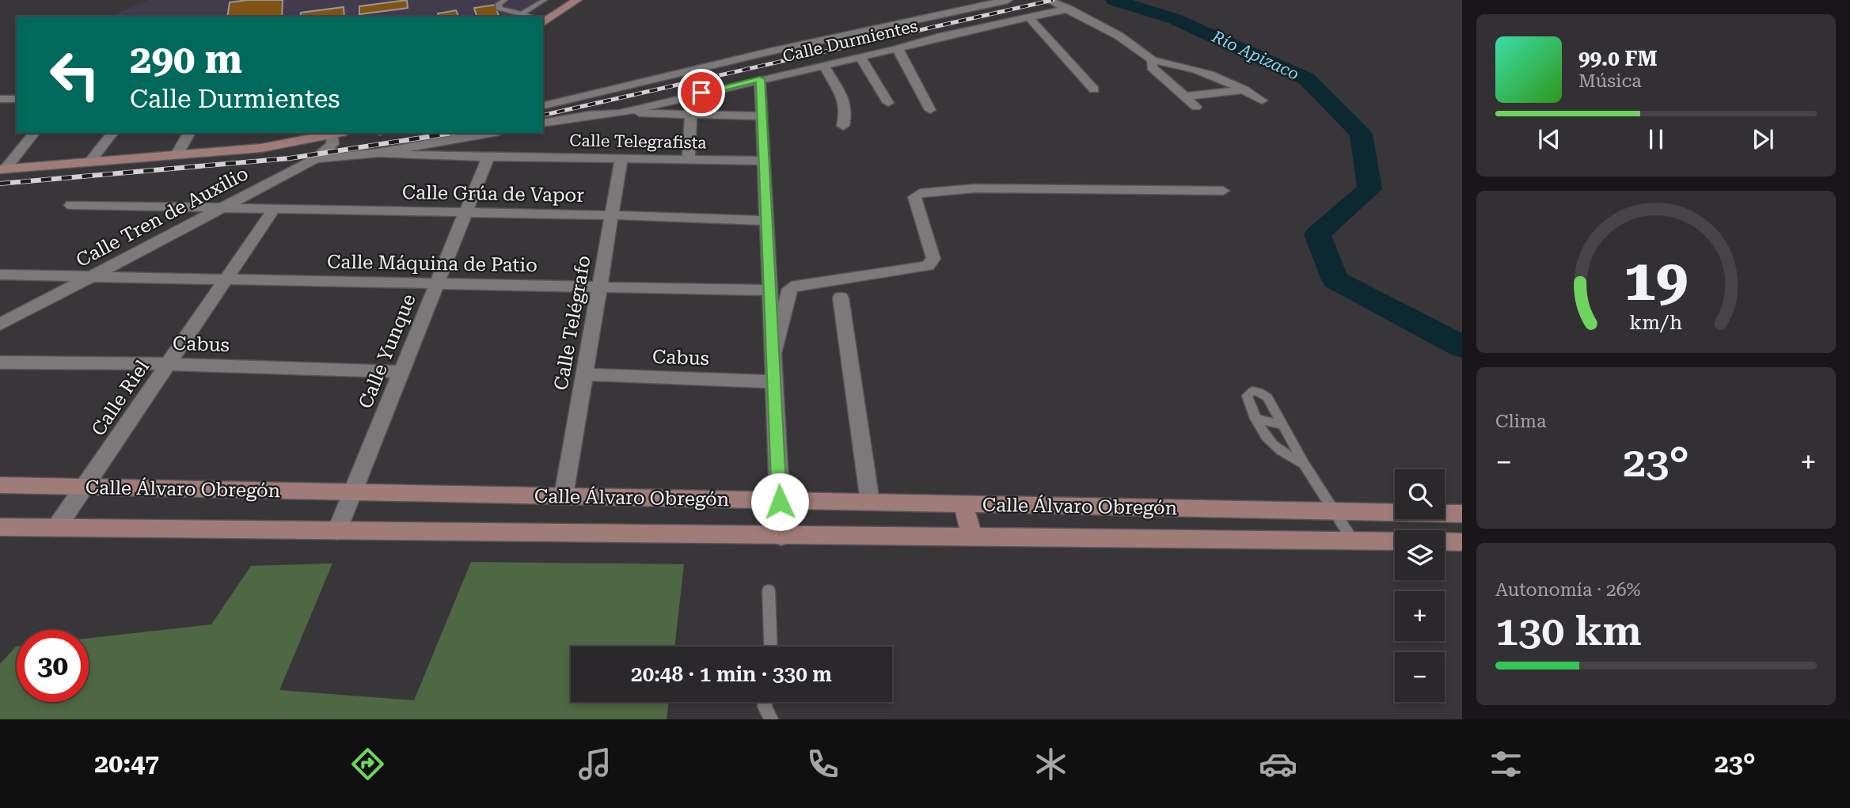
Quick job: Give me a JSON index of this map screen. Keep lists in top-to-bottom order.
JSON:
{
  "streets": {
    "street": [
      "Calle Durmientes",
      "Calle Telegrafista",
      "Calle Grúa de Vapor",
      "Calle Tren de Auxilio",
      "Calle Máquina de Patio",
      "Calle Telégrafo",
      "Cabus",
      "Calle Yunque",
      "Calle Riel",
      "Calle Álvaro Obregón"
    ]
  },
  "crossings": [
    ["Calle Telegrafista", "Calle Telégrafo"],
    ["Calle Telegrafista", "Calle Yunque"],
    ["Calle Grúa de Vapor", "Calle Tren de Auxilio"],
    ["Calle Grúa de Vapor", "Calle Telégrafo"],
    ["Calle Grúa de Vapor", "Calle Yunque"],
    ["Calle Grúa de Vapor", "Calle Riel"],
    ["Calle Tren de Auxilio", "Calle Máquina de Patio"],
    ["Calle Máquina de Patio", "Calle Telégrafo"],
    ["Calle Máquina de Patio", "Calle Yunque"],
    ["Calle Máquina de Patio", "Calle Riel"],
    ["Calle Telégrafo", "Cabus"],
    ["Calle Telégrafo", "Calle Álvaro Obregón"],
    ["Cabus", "Calle Yunque"],
    ["Cabus", "Calle Riel"],
    ["Calle Yunque", "Calle Álvaro Obregón"],
    ["Calle Riel", "Calle Álvaro Obregón"]
  ],
  "water": ["Río Apizaco"],
  "page": {
    "turn": ["290 m", "Calle Durmientes"],
    "song": ["99.0 FM", "Música"],
    "tile": [
      "Clima",
      ["Autonomía · 26%", "130 km"]
    ],
    "heat": ["−", "23°", "+"],
    "map_buttons": ["+", "−"],
    "limit": "30",
    "trip": "20:48 · 1 min · 330 m",
    "tabs": ["20:47", "23°"],
    "gauge": ["19", "km/h"]
  }
}
